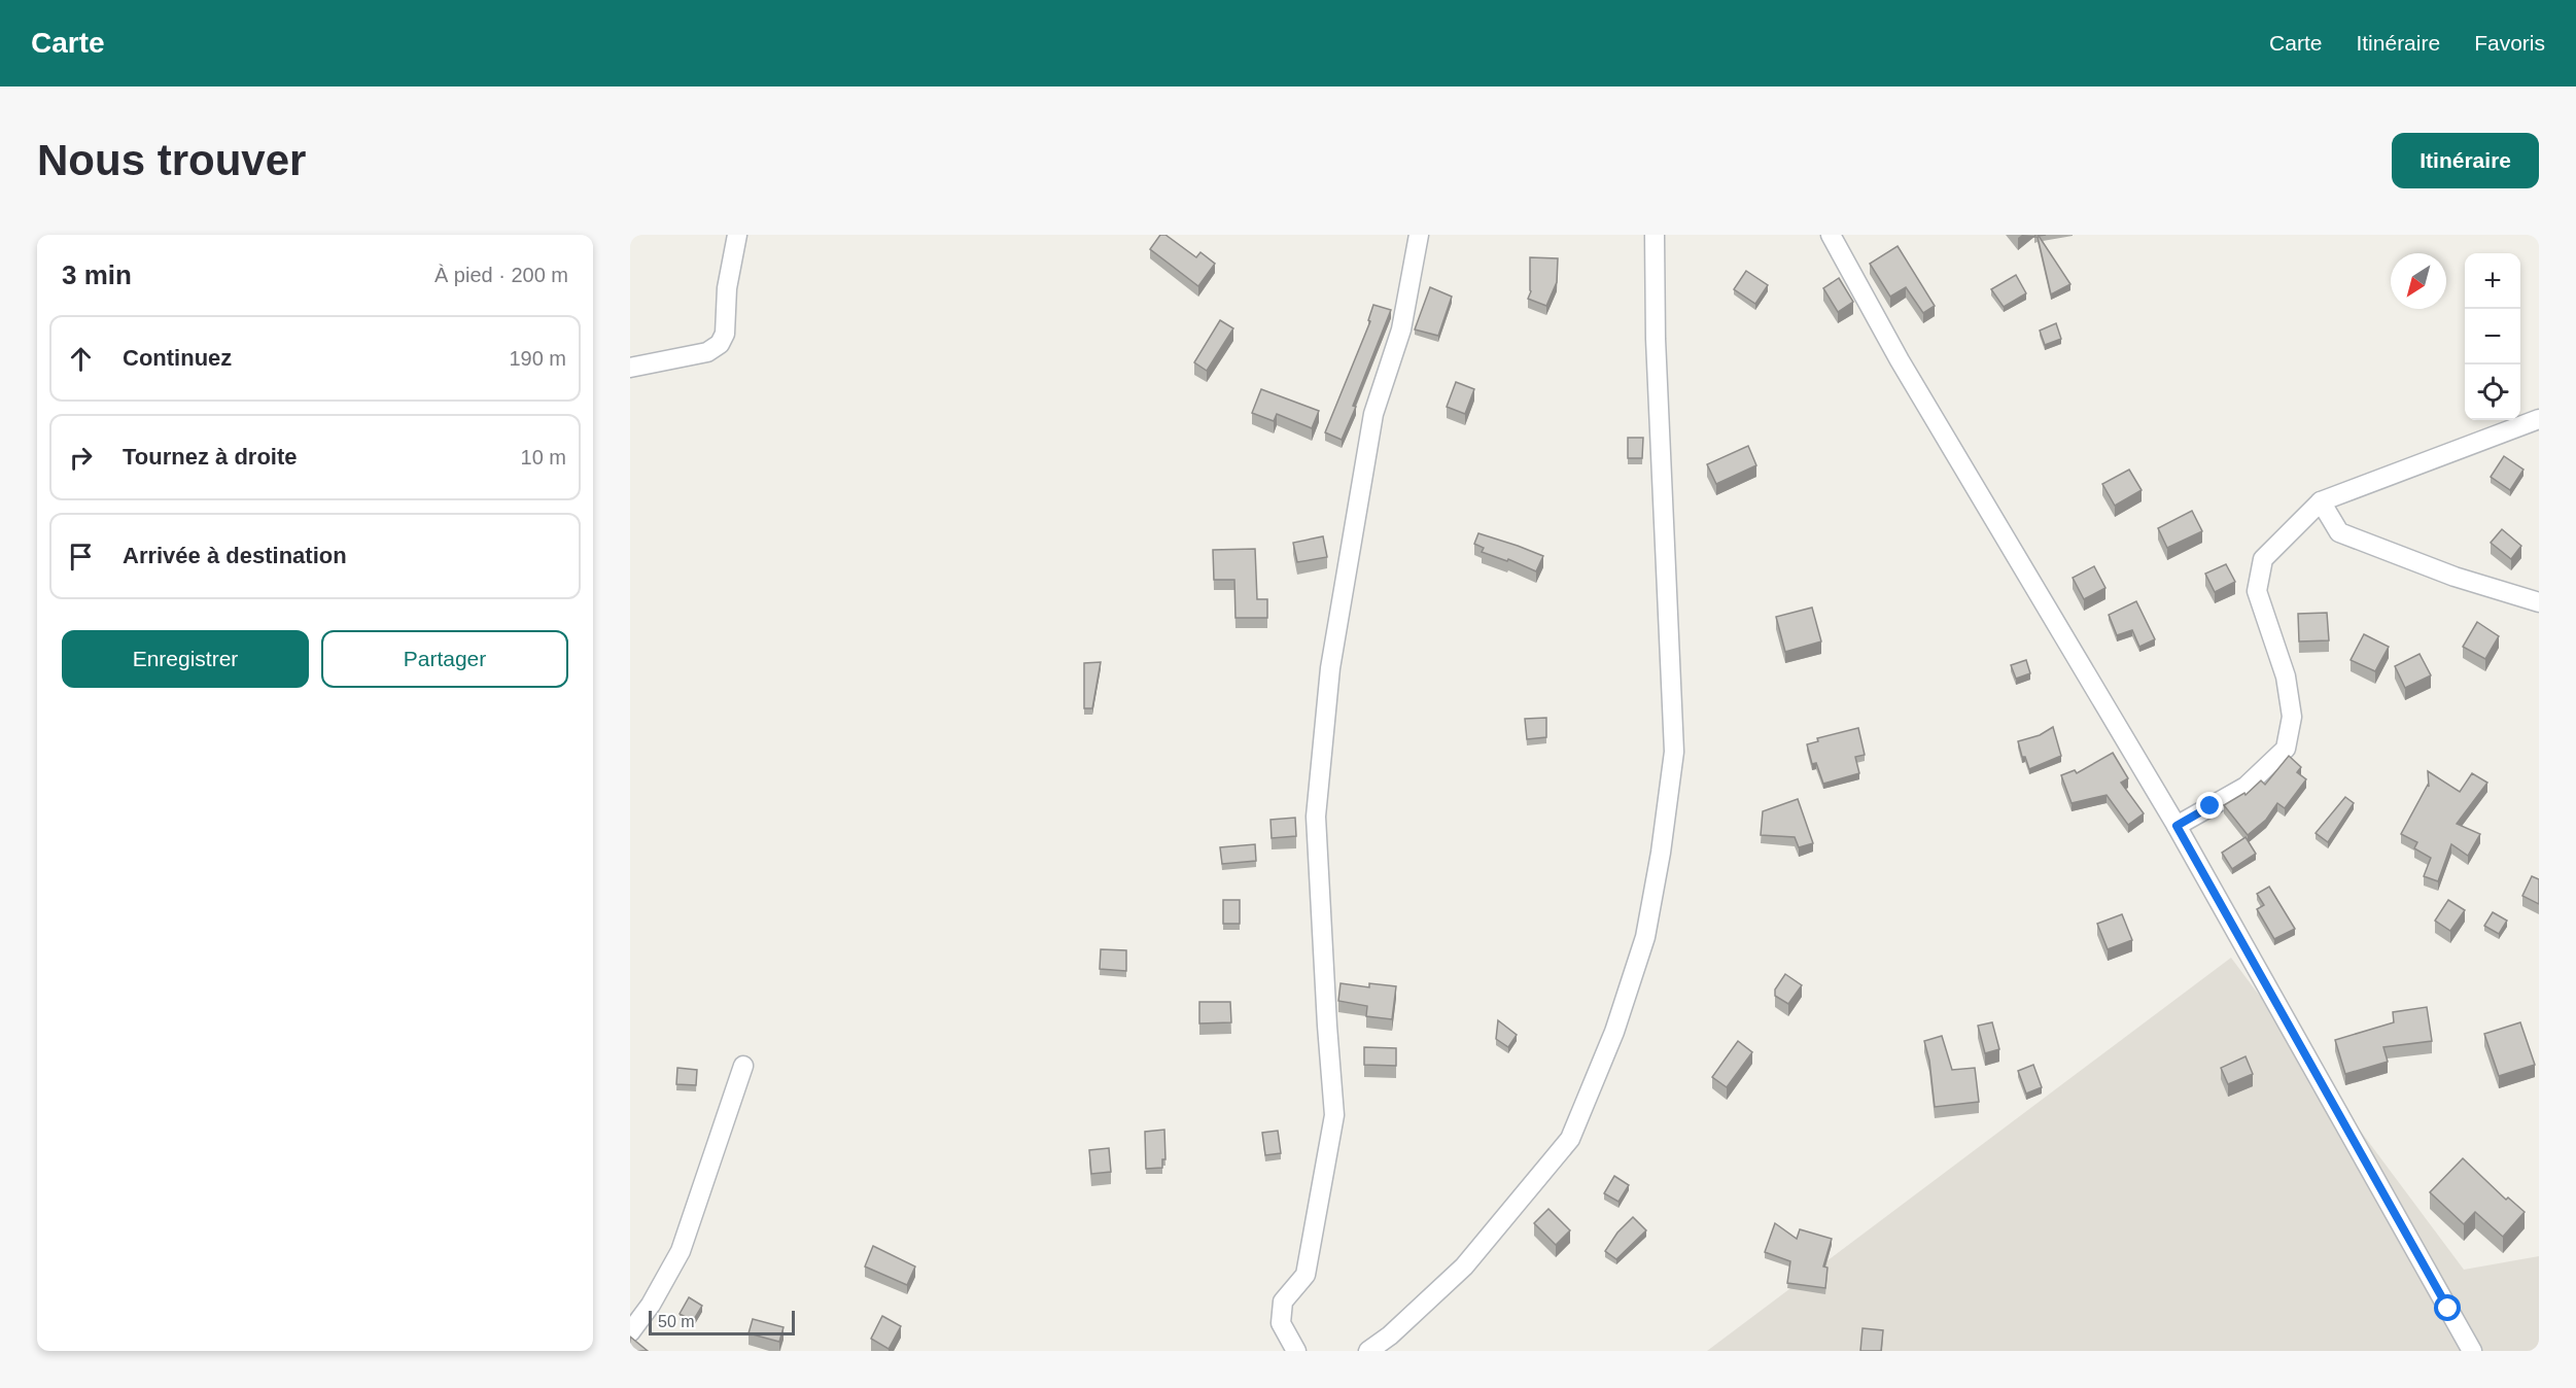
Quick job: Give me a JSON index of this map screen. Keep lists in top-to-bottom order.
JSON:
{
  "scale_bar": "50 m",
  "north": "bottom left",
  "page": {
    "header": "Carte",
    "nav": ["Carte", "Itinéraire", "Favoris"],
    "buttons": [
      "Itinéraire",
      ["Enregistrer", "Partager"]
    ],
    "title": "Nous trouver",
    "heading": ["3 min", "À pied · 200 m"],
    "map_buttons": ["+", "−"],
    "list": [
      ["Continuez", "190 m"],
      ["Tournez à droite", "10 m"],
      "Arrivée à destination"
    ],
    "scale": "50 m"
  }
}
